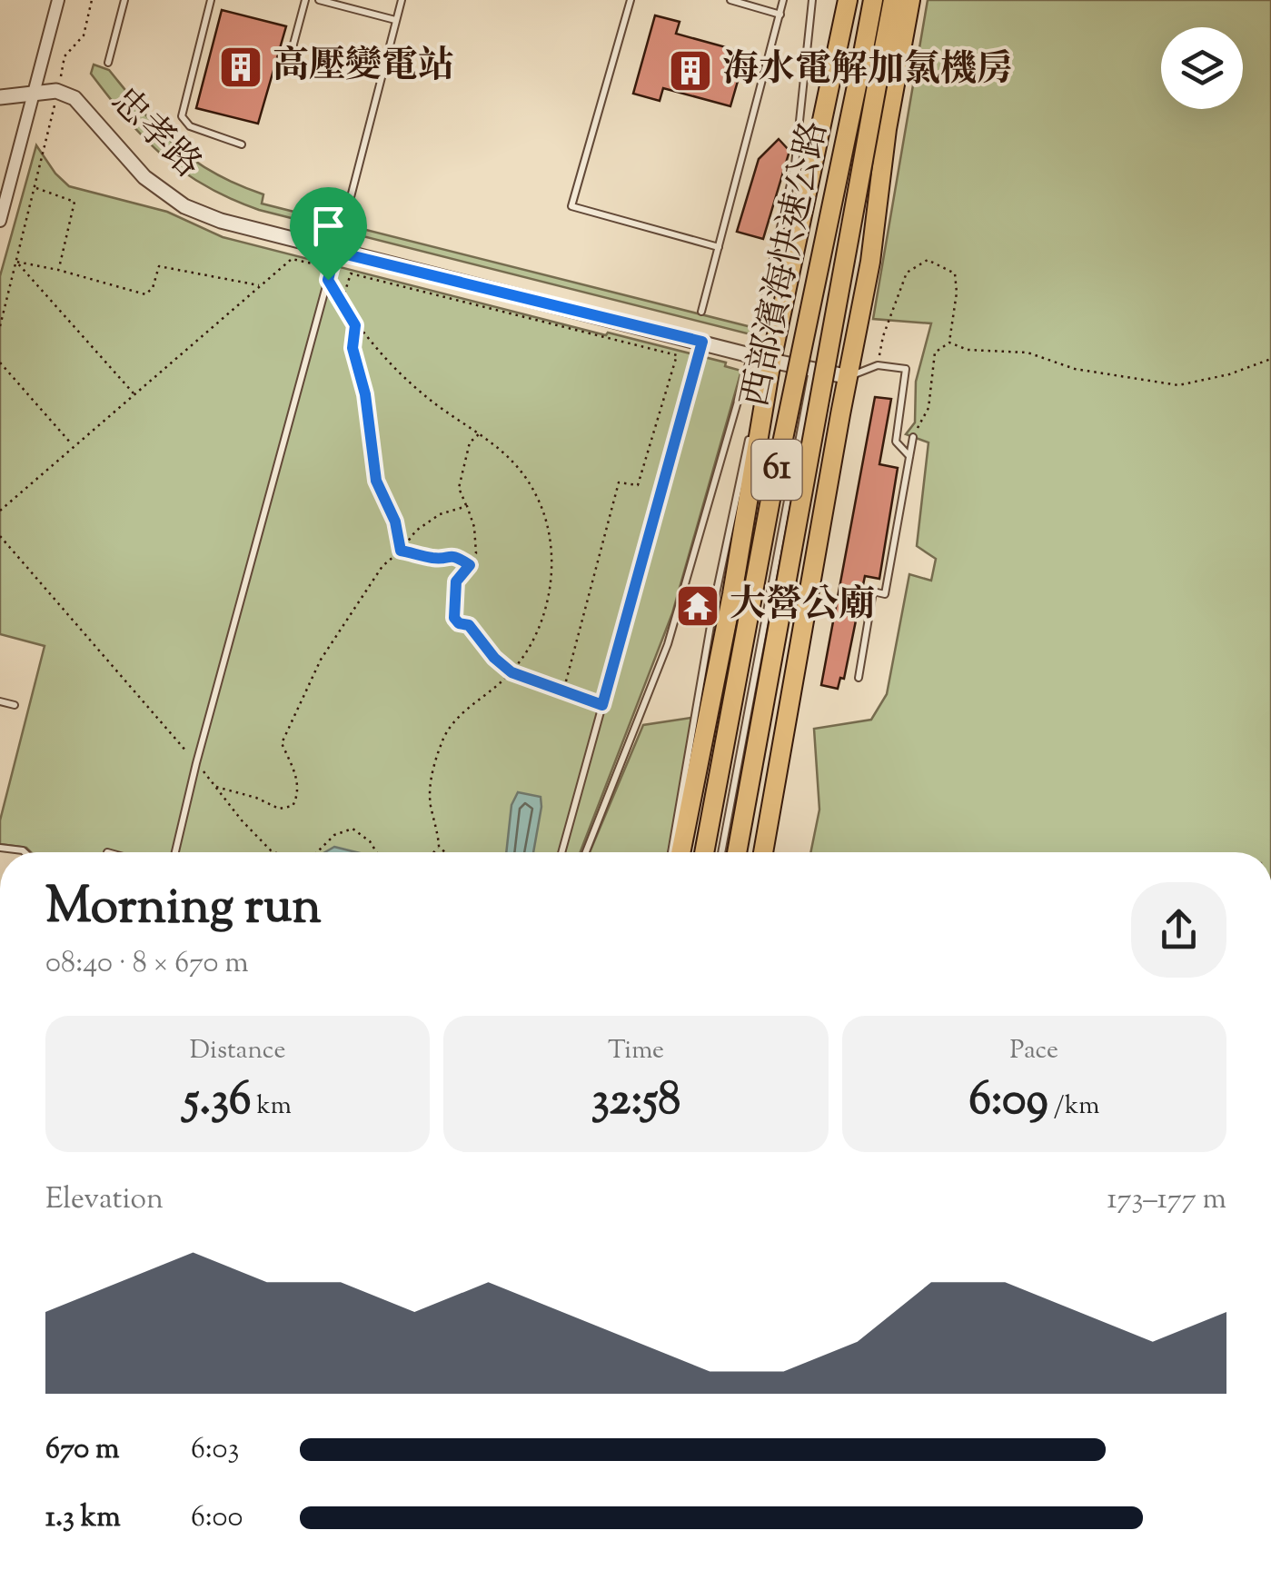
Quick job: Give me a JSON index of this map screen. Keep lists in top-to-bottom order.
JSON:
{
  "streets": {
    "highway": ["西部濱海快速公路", "61"],
    "street": ["忠孝路"]
  },
  "places": {
    "building": ["高壓變電站", "海水電解加氯機房"],
    "temple": ["大營公廟"]
  },
  "page": {
    "heading": ["Morning run", "08:40 · 8 × 670 m"],
    "stats": [
      ["Distance", "5.36 km"],
      ["Time", "32:58"],
      ["Pace", "6:09 /km"]
    ],
    "chart": ["Elevation", "173–177 m"],
    "list": [
      {
        "name": "670 m",
        "note": "6:03"
      },
      {
        "name": "1.3 km",
        "note": "6:00"
      }
    ]
  }
}
